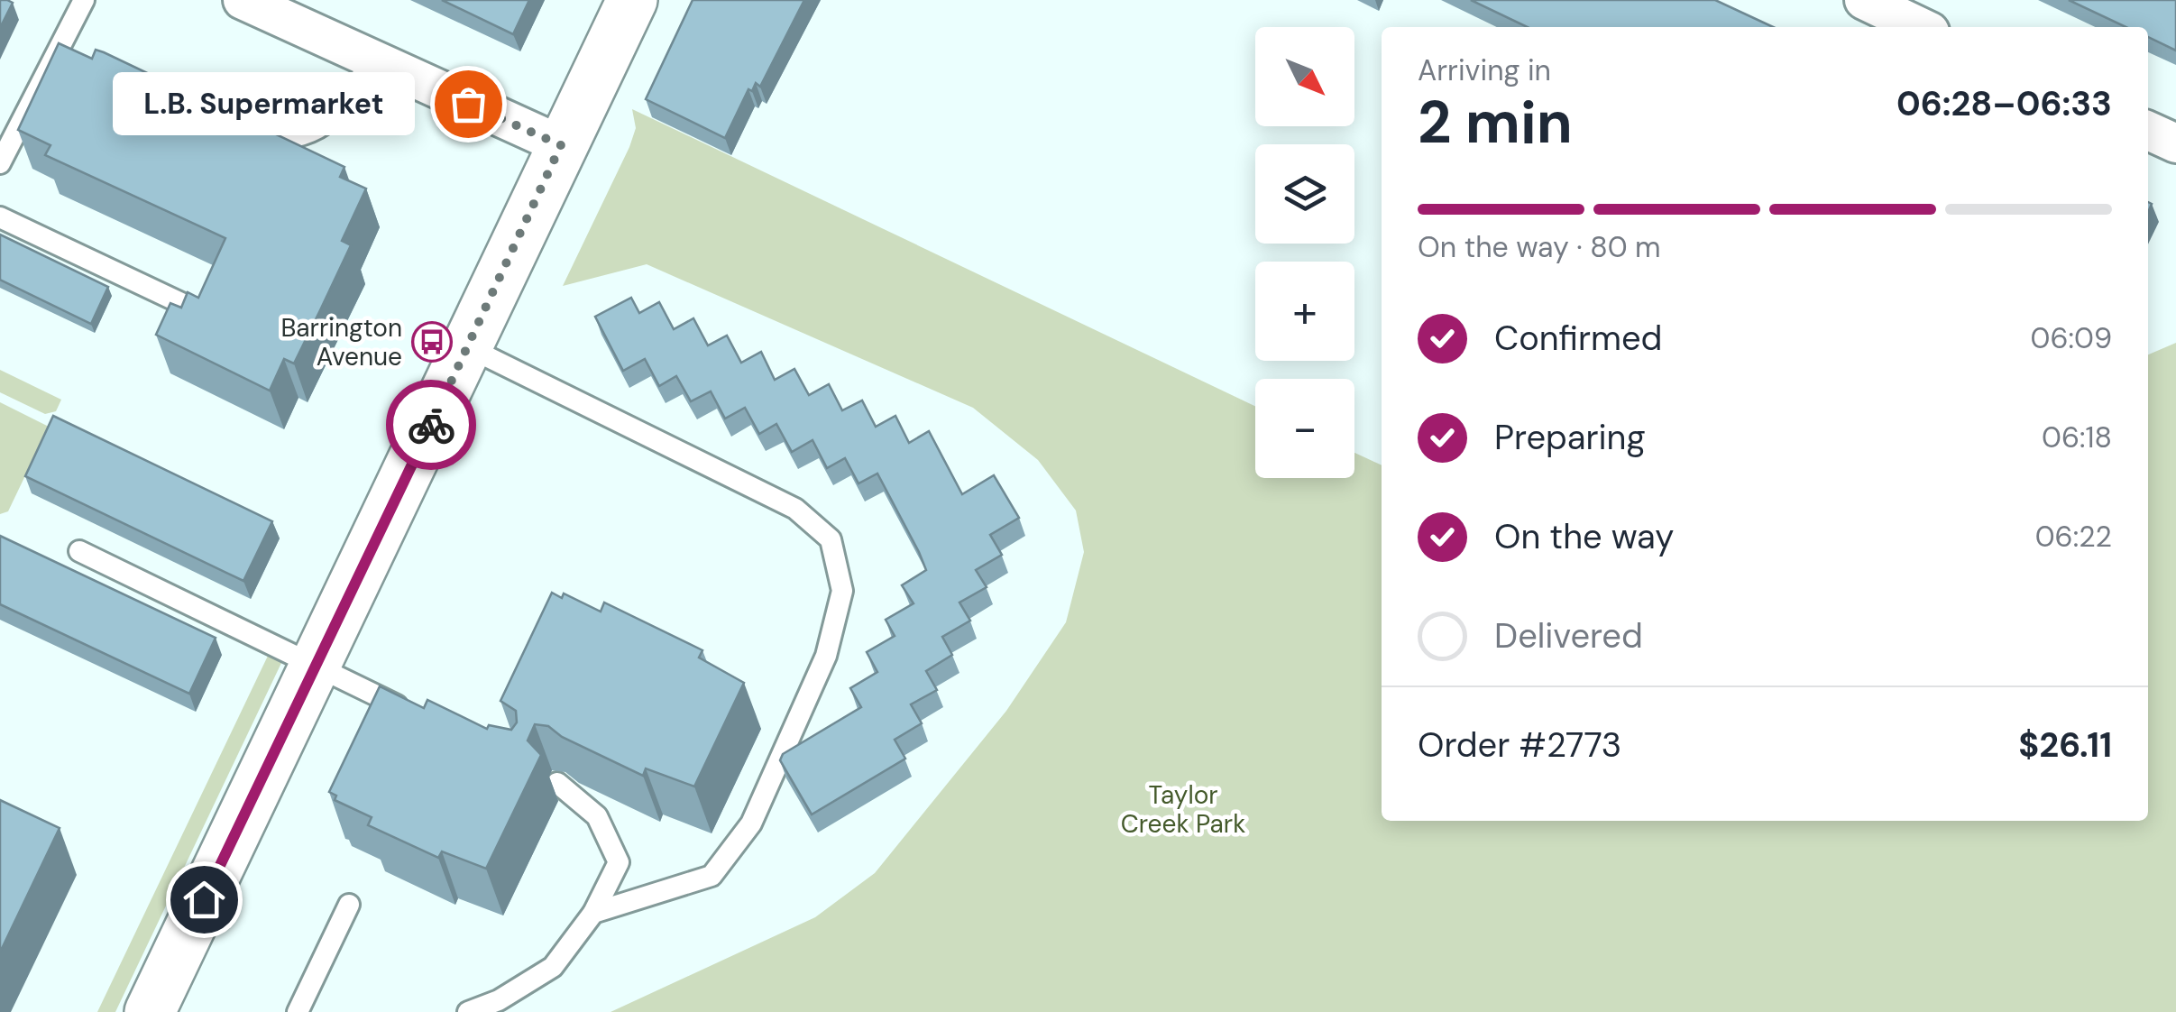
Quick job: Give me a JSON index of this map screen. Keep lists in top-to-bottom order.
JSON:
{
  "parks": ["Taylor Creek Park"],
  "places": {
    "other": ["L.B. Supermarket"],
    "bus stop": ["Barrington Avenue"]
  },
  "north": "bottom right",
  "page": {
    "map_buttons": ["+", "−"],
    "heading": ["2 min", "Arriving in", "06:28–06:33"],
    "panel": ["Order #2773", "$26.11"],
    "bubble": "L.B. Supermarket",
    "bar": "On the way · 80 m",
    "list": [
      ["Confirmed", "06:09"],
      ["Preparing", "06:18"],
      ["On the way", "06:22"],
      "Delivered"
    ]
  }
}
